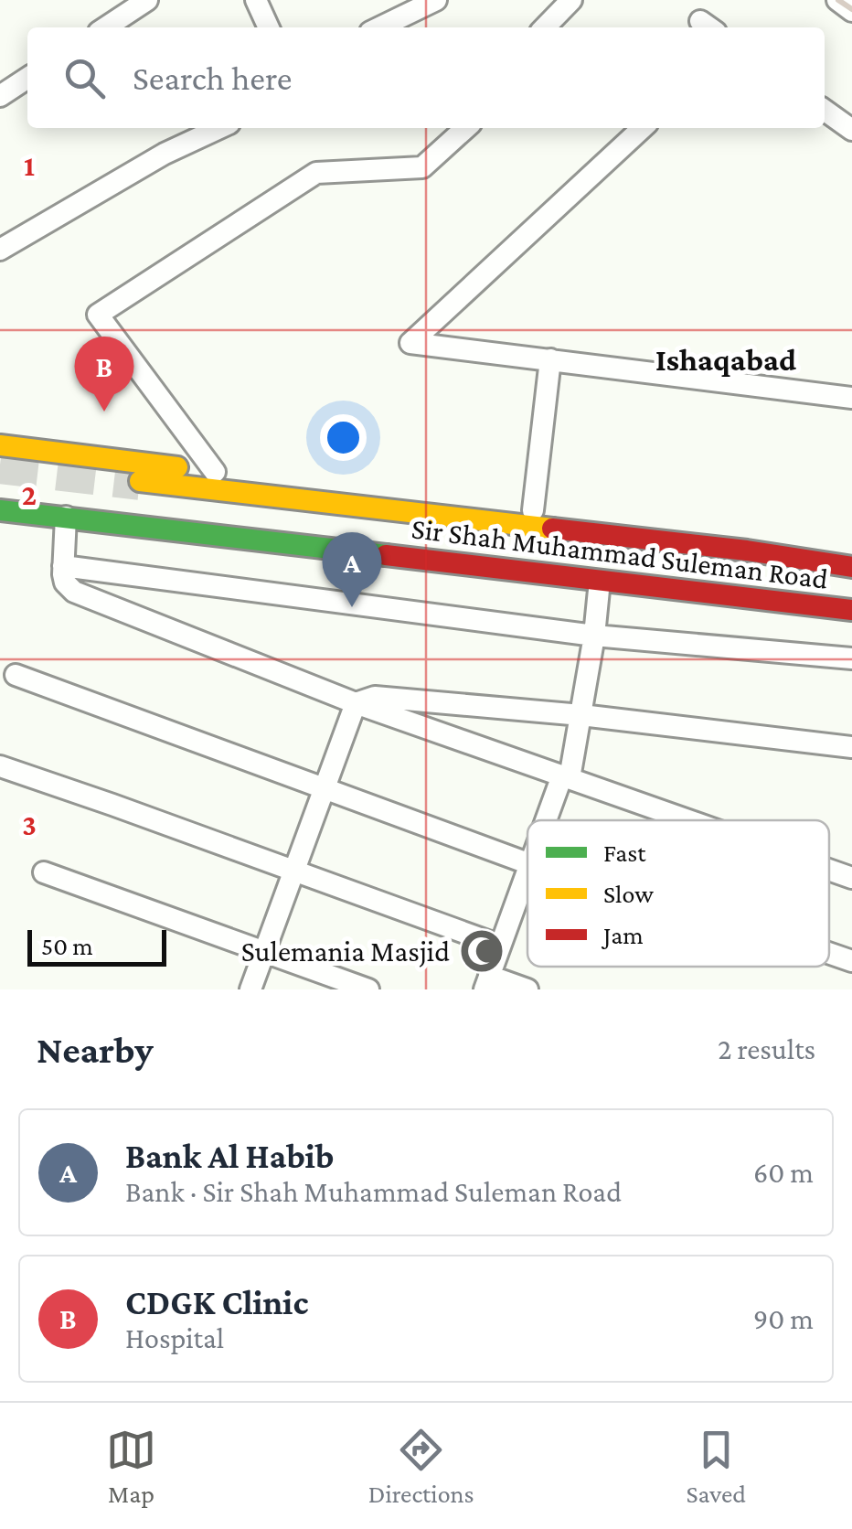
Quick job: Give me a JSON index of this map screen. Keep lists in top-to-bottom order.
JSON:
{
  "streets": {
    "main road": ["Sir Shah Muhammad Suleman Road"]
  },
  "districts": ["Ishaqabad"],
  "places": {
    "mosque": ["Sulemania Masjid"]
  },
  "legend": ["Fast", "Slow", "Jam"],
  "scale_bar": "50 m",
  "page": {
    "search": "Search here",
    "pins": ["B", "A"],
    "scale": "50 m",
    "heading": ["Nearby", "2 results"],
    "list": [
      {
        "mark": "A",
        "name": "Bank Al Habib",
        "note": "Bank · Sir Shah Muhammad Suleman Road",
        "value": "60 m"
      },
      {
        "mark": "B",
        "name": "CDGK Clinic",
        "note": "Hospital",
        "value": "90 m"
      }
    ],
    "nav": ["Map", "Directions", "Saved"]
  },
  "grid": {
    "rows": ["1", "2", "3"]
  }
}
